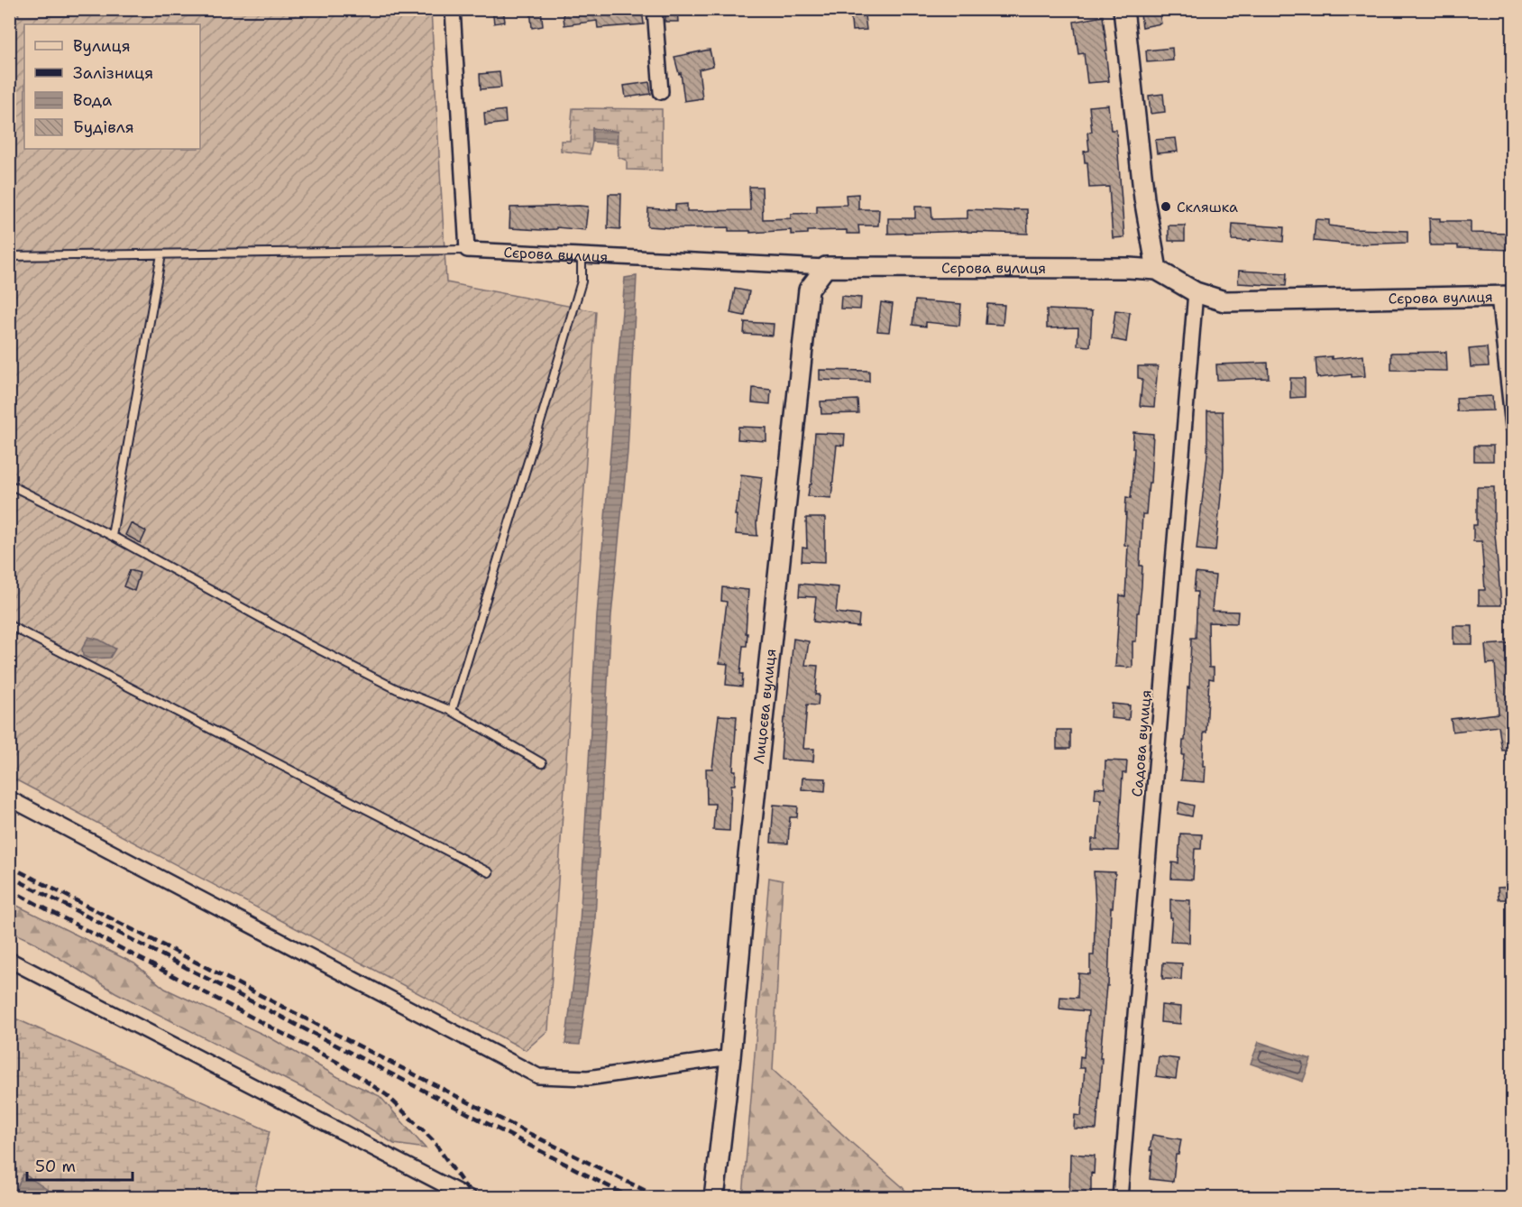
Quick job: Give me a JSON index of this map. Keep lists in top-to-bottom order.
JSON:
{
  "streets": {
    "street": ["Сєрова вулиця", "Лицоєва вулиця", "Садова вулиця"]
  },
  "crossings": [
    ["Сєрова вулиця", "Лицоєва вулиця"],
    ["Сєрова вулиця", "Садова вулиця"]
  ],
  "places": ["Скляшка"],
  "legend": [
    "Вулиця",
    "Залізниця",
    "Вода",
    "Будівля"
  ],
  "scale_bar": "50 m"
}
